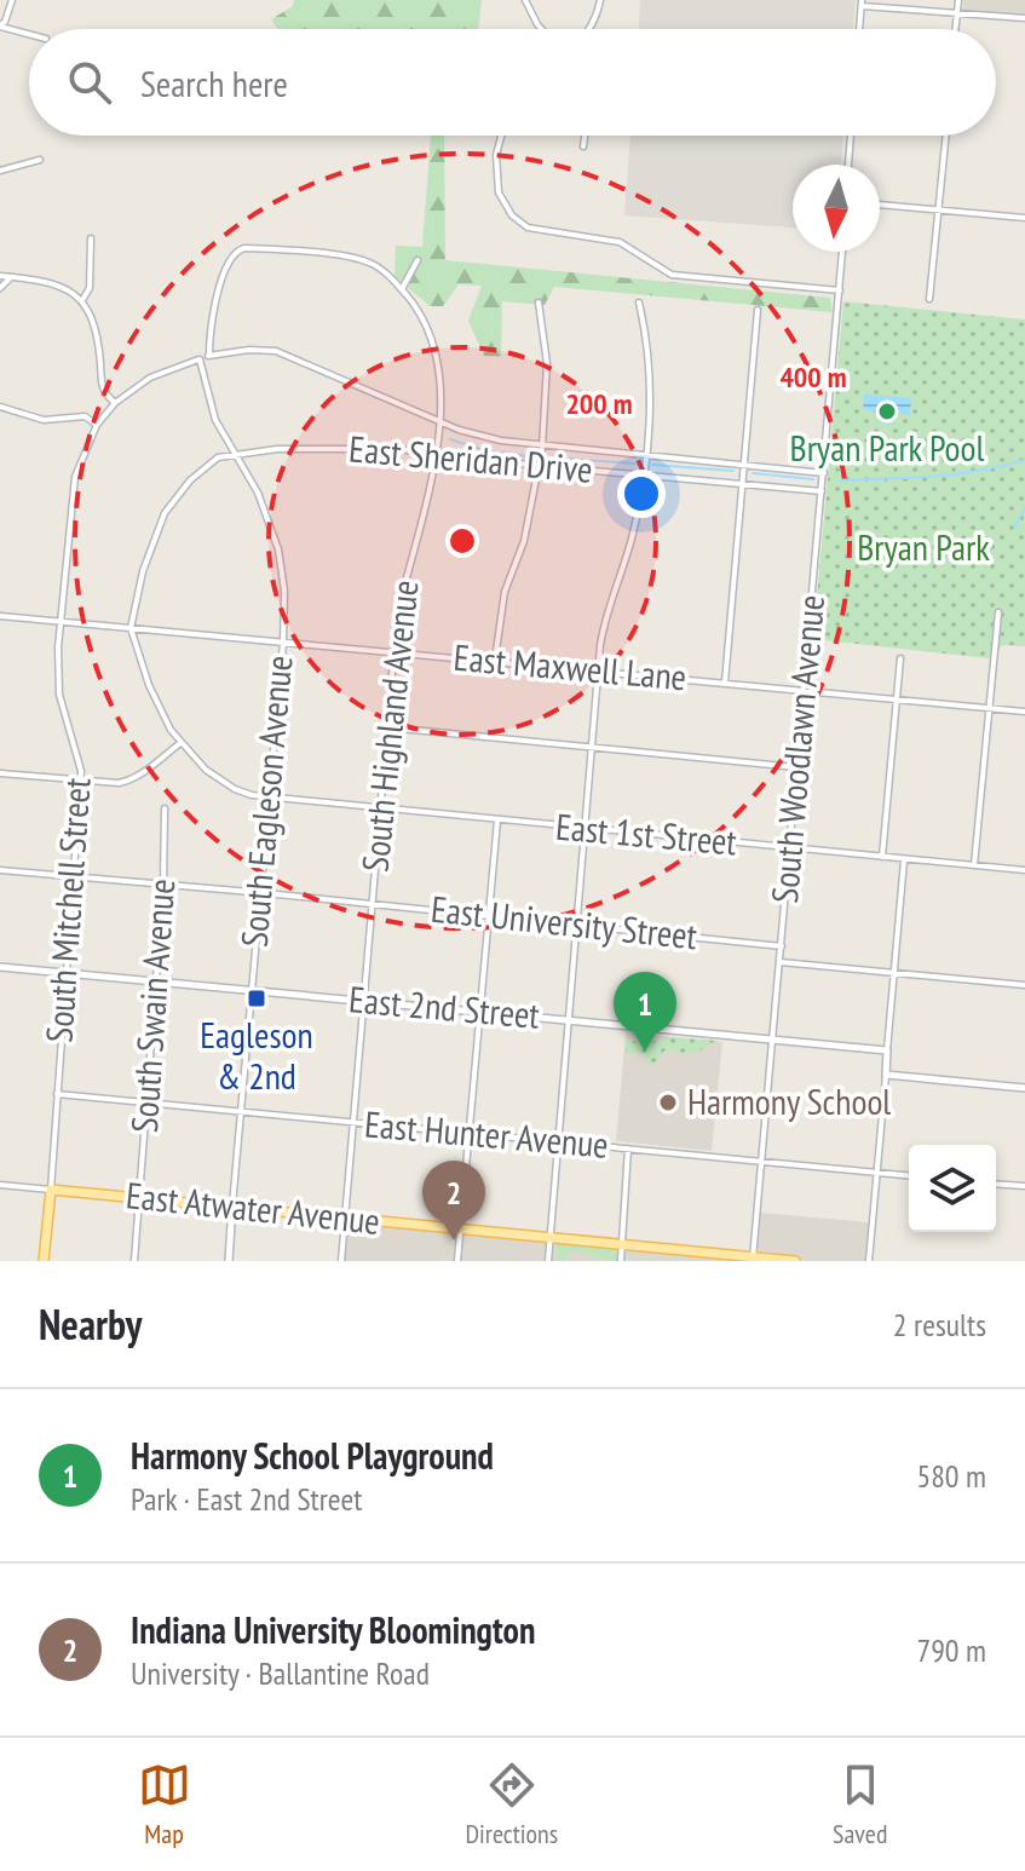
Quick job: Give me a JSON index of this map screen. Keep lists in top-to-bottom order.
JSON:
{
  "streets": {
    "main road": ["South Mitchell Street", "East Atwater Avenue"],
    "street": [
      "East Sheridan Drive",
      "East Maxwell Lane",
      "South Highland Avenue",
      "South Woodlawn Avenue",
      "South Eagleson Avenue",
      "East 1st Street",
      "East University Street",
      "South Swain Avenue",
      "East 2nd Street",
      "East Hunter Avenue"
    ]
  },
  "crossings": [
    ["East Sheridan Drive", "South Highland Avenue"],
    ["East Sheridan Drive", "South Woodlawn Avenue"],
    ["East Sheridan Drive", "South Eagleson Avenue"],
    ["East Maxwell Lane", "South Highland Avenue"],
    ["East Maxwell Lane", "South Woodlawn Avenue"],
    ["East Maxwell Lane", "South Eagleson Avenue"],
    ["East Maxwell Lane", "East 1st Street"],
    ["East Maxwell Lane", "South Mitchell Street"],
    ["South Highland Avenue", "East 1st Street"],
    ["South Highland Avenue", "South Mitchell Street"],
    ["South Highland Avenue", "East University Street"],
    ["South Highland Avenue", "East 2nd Street"],
    ["South Highland Avenue", "East Hunter Avenue"],
    ["South Highland Avenue", "East Atwater Avenue"],
    ["South Woodlawn Avenue", "East 1st Street"],
    ["South Woodlawn Avenue", "South Mitchell Street"],
    ["South Woodlawn Avenue", "East University Street"],
    ["South Woodlawn Avenue", "East 2nd Street"],
    ["South Woodlawn Avenue", "East Hunter Avenue"],
    ["South Woodlawn Avenue", "East Atwater Avenue"],
    ["South Eagleson Avenue", "East 1st Street"],
    ["South Eagleson Avenue", "South Mitchell Street"],
    ["South Eagleson Avenue", "East University Street"],
    ["South Eagleson Avenue", "East 2nd Street"],
    ["South Eagleson Avenue", "East Hunter Avenue"],
    ["South Eagleson Avenue", "East Atwater Avenue"],
    ["South Mitchell Street", "East University Street"],
    ["South Mitchell Street", "East 2nd Street"],
    ["South Mitchell Street", "East Hunter Avenue"],
    ["South Mitchell Street", "East Atwater Avenue"],
    ["East University Street", "South Swain Avenue"],
    ["South Swain Avenue", "East 2nd Street"],
    ["South Swain Avenue", "East Hunter Avenue"],
    ["South Swain Avenue", "East Atwater Avenue"]
  ],
  "parks": ["Bryan Park"],
  "places": {
    "other": ["Bryan Park Pool", "Harmony School"],
    "transit": ["Eagleson & 2nd"]
  },
  "north": "bottom",
  "page": {
    "search": "Search here",
    "pins": ["1", "2"],
    "heading": ["Nearby", "2 results"],
    "list": [
      {
        "mark": "1",
        "name": "Harmony School Playground",
        "note": "Park · East 2nd Street",
        "value": "580 m"
      },
      {
        "mark": "2",
        "name": "Indiana University Bloomington",
        "note": "University · Ballantine Road",
        "value": "790 m"
      }
    ],
    "nav": ["Map", "Directions", "Saved"]
  },
  "rings": ["400 m", "200 m"]
}
